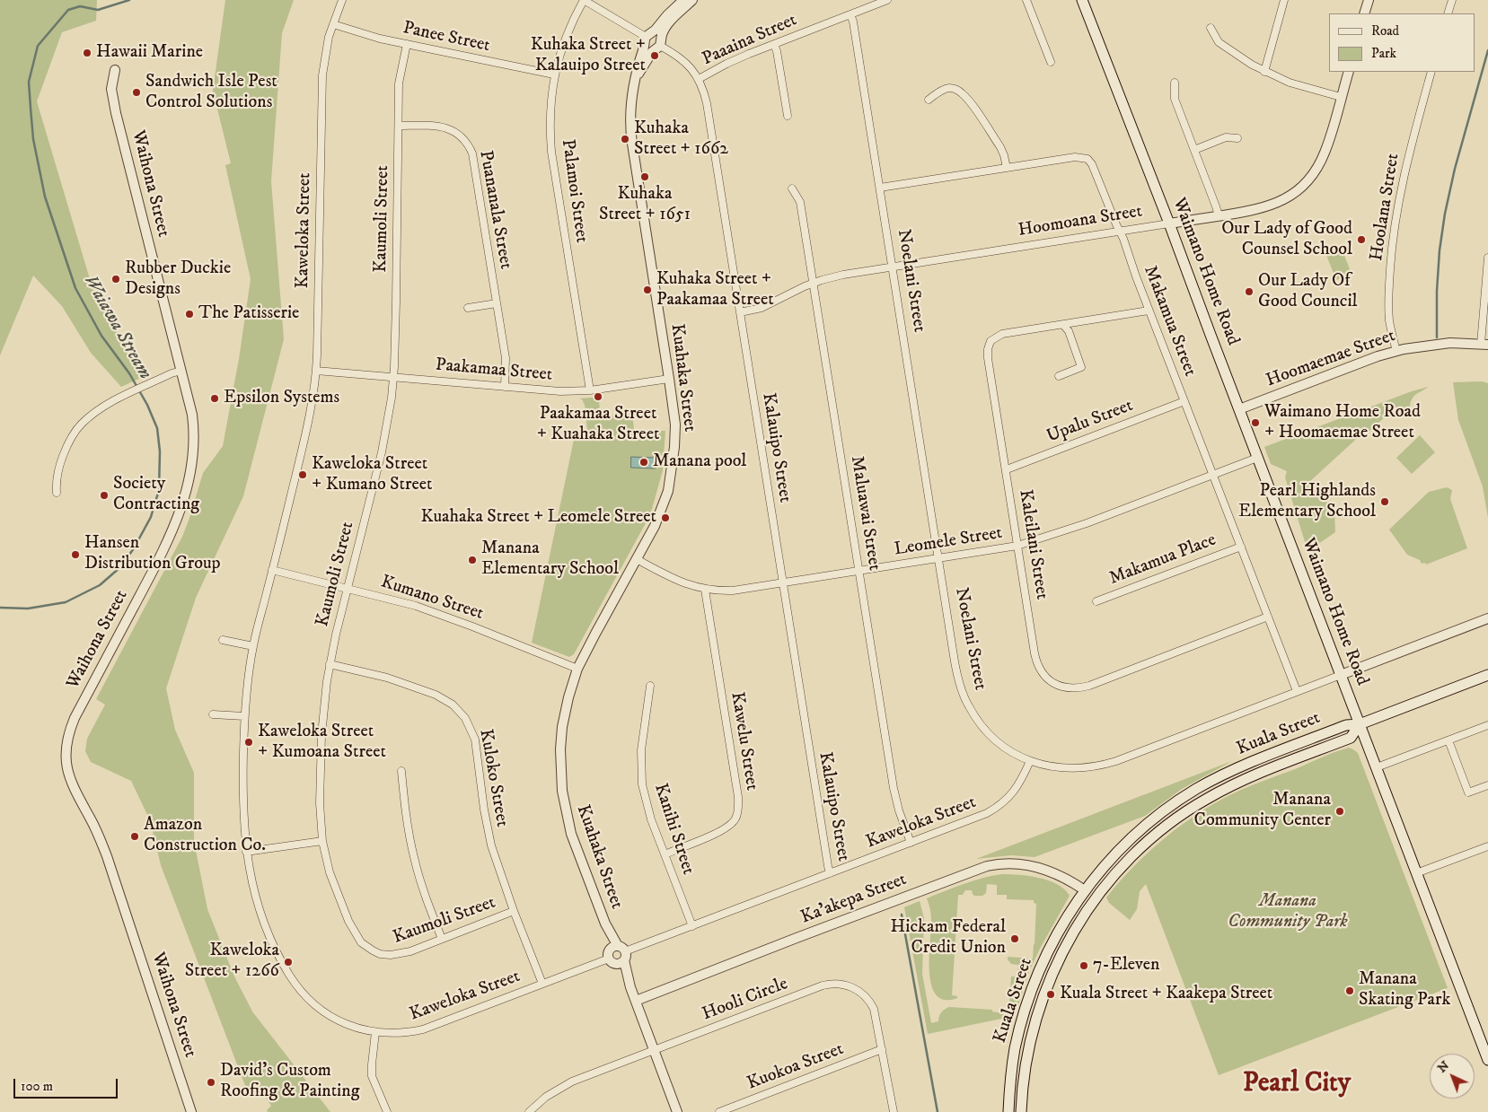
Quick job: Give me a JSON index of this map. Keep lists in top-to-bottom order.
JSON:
{
  "streets": {
    "main road": ["Waimano Home Road", "Kuala Street"],
    "street": [
      "Panee Street",
      "Paaaina Street",
      "Waihona Street",
      "Palamoi Street",
      "Hoolana Street",
      "Puananala Street",
      "Kaumoli Street",
      "Hoomoana Street",
      "Kaweloka Street",
      "Noelani Street",
      "Makamua Street",
      "Hoomaemae Street",
      "Paakamaa Street",
      "Kuahaka Street",
      "Upalu Street",
      "Kalauipo Street",
      "Maluawai Street",
      "Leomele Street",
      "Kaleilani Street",
      "Makamua Place",
      "Kumano Street",
      "Kawelu Street",
      "Kuloko Street",
      "Kanihi Street",
      "Ka'akepa Street",
      "Hooli Circle",
      "Kuokoa Street"
    ]
  },
  "crossings": [
    ["Panee Street", "Palamoi Street"],
    ["Panee Street", "Kaumoli Street"],
    ["Panee Street", "Kaweloka Street"],
    ["Paaaina Street", "Noelani Street"],
    ["Paaaina Street", "Kalauipo Street"],
    ["Palamoi Street", "Paakamaa Street"],
    ["Hoolana Street", "Hoomaemae Street"],
    ["Puananala Street", "Kaumoli Street"],
    ["Puananala Street", "Paakamaa Street"],
    ["Kaumoli Street", "Paakamaa Street"],
    ["Kaumoli Street", "Kumano Street"],
    ["Kaumoli Street", "Kuloko Street"],
    ["Hoomoana Street", "Waimano Home Road"],
    ["Hoomoana Street", "Noelani Street"],
    ["Hoomoana Street", "Makamua Street"],
    ["Hoomoana Street", "Kalauipo Street"],
    ["Hoomoana Street", "Maluawai Street"],
    ["Kaweloka Street", "Noelani Street"],
    ["Kaweloka Street", "Paakamaa Street"],
    ["Kaweloka Street", "Kuahaka Street"],
    ["Kaweloka Street", "Kalauipo Street"],
    ["Kaweloka Street", "Maluawai Street"],
    ["Kaweloka Street", "Kumano Street"],
    ["Kaweloka Street", "Kuloko Street"],
    ["Kaweloka Street", "Kanihi Street"],
    ["Waimano Home Road", "Noelani Street"],
    ["Waimano Home Road", "Hoomaemae Street"],
    ["Waimano Home Road", "Leomele Street"],
    ["Waimano Home Road", "Kuala Street"],
    ["Noelani Street", "Makamua Street"],
    ["Noelani Street", "Leomele Street"],
    ["Makamua Street", "Upalu Street"],
    ["Makamua Street", "Leomele Street"],
    ["Makamua Street", "Kaleilani Street"],
    ["Makamua Street", "Makamua Place"],
    ["Paakamaa Street", "Kuahaka Street"],
    ["Kuahaka Street", "Kalauipo Street"],
    ["Kuahaka Street", "Leomele Street"],
    ["Kuahaka Street", "Kumano Street"],
    ["Kuahaka Street", "Ka'akepa Street"],
    ["Kuahaka Street", "Hooli Circle"],
    ["Upalu Street", "Kaleilani Street"],
    ["Kalauipo Street", "Leomele Street"],
    ["Maluawai Street", "Leomele Street"],
    ["Leomele Street", "Kaleilani Street"],
    ["Leomele Street", "Kawelu Street"],
    ["Kuala Street", "Ka'akepa Street"],
    ["Kawelu Street", "Kanihi Street"],
    ["Hooli Circle", "Kuokoa Street"]
  ],
  "districts": ["Pearl City"],
  "water": ["Waiawa Stream"],
  "parks": ["Manana Community Park"],
  "places": [
    "Hawaii Marine",
    "Kuhaka Street + Kalauipo Street",
    "Sandwich Isle Pest Control Solutions",
    "Kuhaka Street + 1662",
    "Kuhaka Street + 1651",
    "Our Lady of Good Counsel School",
    "Rubber Duckie Designs",
    "Kuhaka Street + Paakamaa Street",
    "Our Lady Of Good Council",
    "The Patisserie",
    "Paakamaa Street + Kuahaka Street",
    "Epsilon Systems",
    "Waimano Home Road + Hoomaemae Street",
    "Manana pool",
    "Kaweloka Street + Kumano Street",
    "Society Contracting",
    "Pearl Highlands Elementary School",
    "Kuahaka Street + Leomele Street",
    "Hansen Distribution Group",
    "Manana Elementary School",
    "Kaweloka Street + Kumoana Street",
    "Manana Community Center",
    "Amazon Construction Co.",
    "Hickam Federal Credit Union",
    "Kaweloka Street + 1266",
    "7-Eleven",
    "Manana Skating Park",
    "Kuala Street + Kaakepa Street",
    "David's Custom Roofing & Painting"
  ],
  "legend": ["Road", "Park"],
  "scale_bar": "100 m",
  "north": "top left"
}
